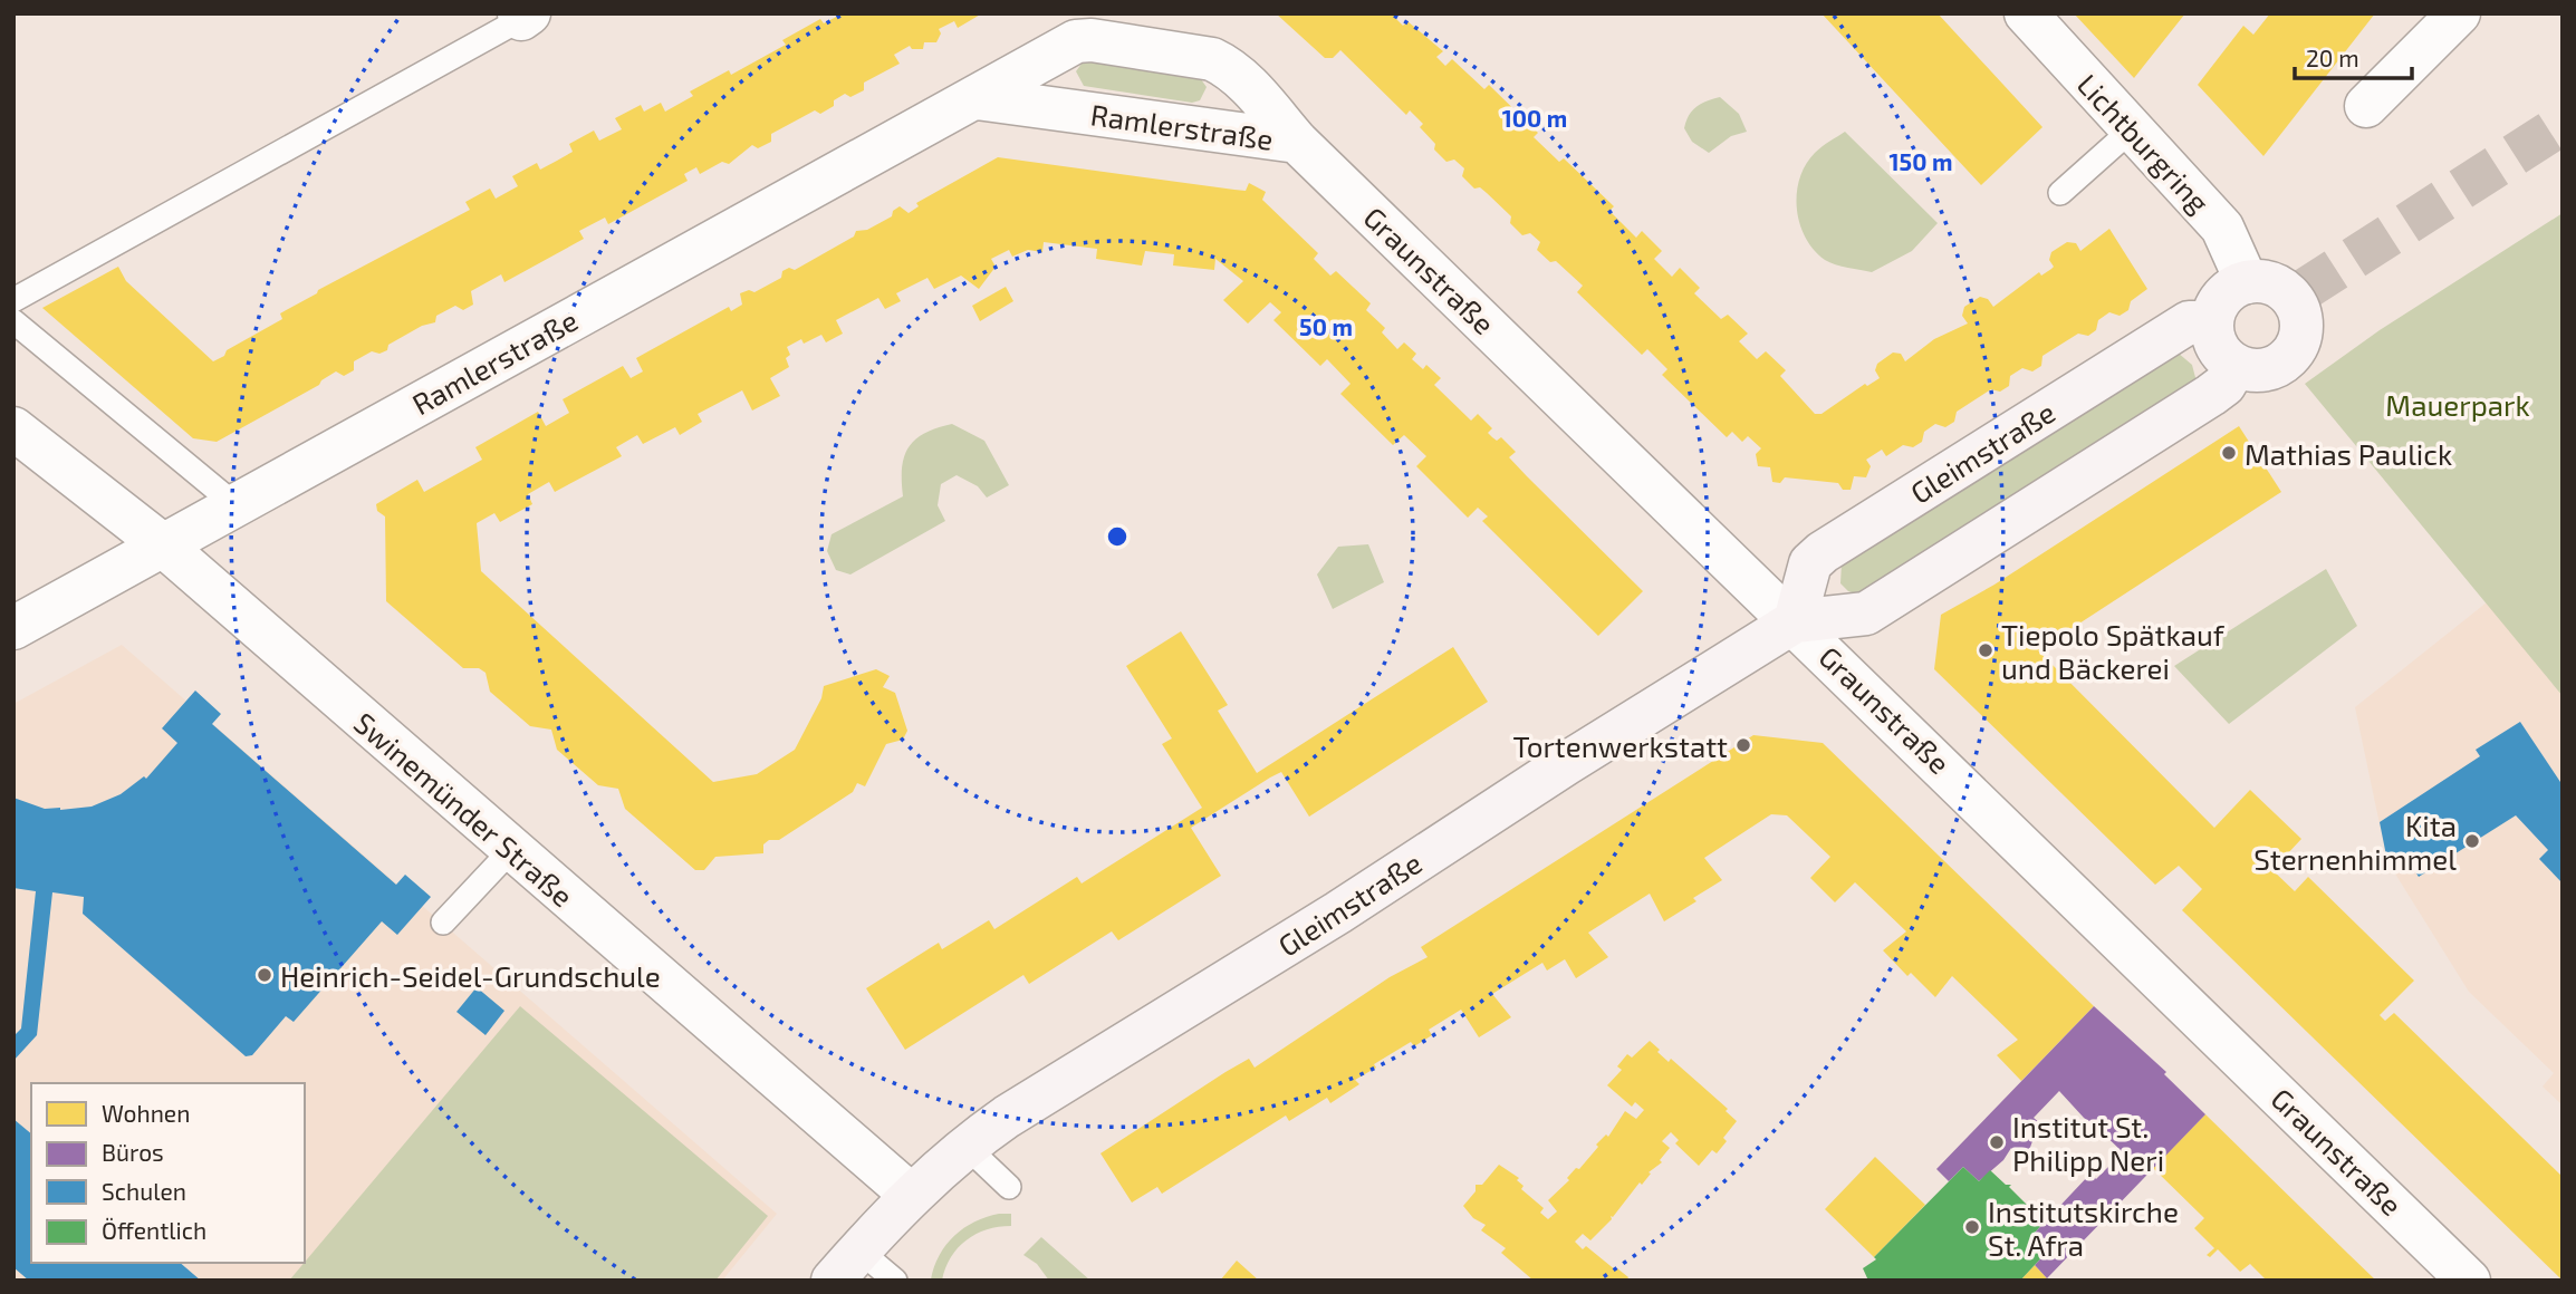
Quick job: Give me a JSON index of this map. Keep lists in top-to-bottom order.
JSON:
{
  "streets": {
    "street": [
      "Ramlerstraße",
      "Lichtburgring",
      "Graunstraße",
      "Gleimstraße",
      "Swinemünder Straße"
    ]
  },
  "crossings": [
    ["Ramlerstraße", "Graunstraße"],
    ["Ramlerstraße", "Swinemünder Straße"],
    ["Lichtburgring", "Gleimstraße"],
    ["Graunstraße", "Gleimstraße"],
    ["Gleimstraße", "Swinemünder Straße"]
  ],
  "parks": ["Mauerpark"],
  "places": [
    "Mathias Paulick",
    "Tiepolo Spätkauf und Bäckerei",
    "Tortenwerkstatt",
    "Kita Sternenhimmel",
    "Heinrich-Seidel-Grundschule",
    "Institut St. Philipp Neri",
    "Institutskirche St. Afra"
  ],
  "legend": [
    "Wohnen",
    "Büros",
    "Schulen",
    "Öffentlich"
  ],
  "scale_bar": "20 m",
  "rings": ["100 m", "150 m", "50 m"]
}
